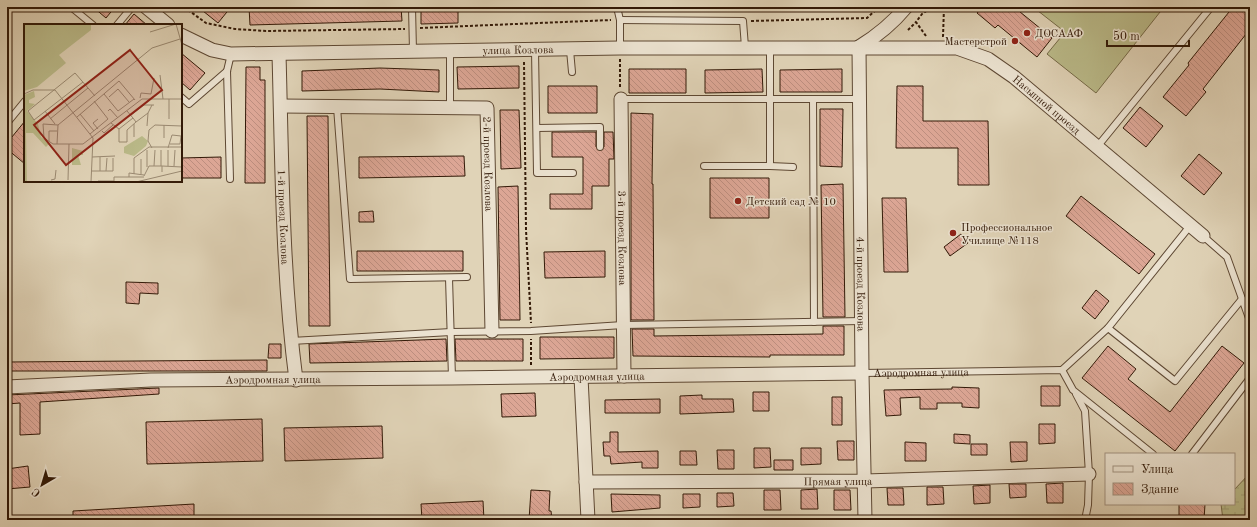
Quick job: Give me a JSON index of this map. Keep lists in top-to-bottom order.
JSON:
{
  "streets": {
    "street": [
      "улица Козлова",
      "Насыпной проезд",
      "2-й проезд Козлова",
      "1-й проезд Козлова",
      "3-й проезд Козлова",
      "4-й проезд Козлова",
      "Аэродромная улица",
      "Прямая улица"
    ]
  },
  "crossings": [
    ["улица Козлова", "Насыпной проезд"],
    ["улица Козлова", "1-й проезд Козлова"],
    ["улица Козлова", "4-й проезд Козлова"],
    ["Насыпной проезд", "4-й проезд Козлова"],
    ["2-й проезд Козлова", "1-й проезд Козлова"],
    ["1-й проезд Козлова", "Аэродромная улица"],
    ["3-й проезд Козлова", "Аэродромная улица"],
    ["4-й проезд Козлова", "Аэродромная улица"],
    ["4-й проезд Козлова", "Прямая улица"]
  ],
  "places": [
    "ДОСААФ",
    "Мастерстрой",
    "Детский сад № 10",
    "Профессиональное Училище №118"
  ],
  "legend": ["Улица", "Здание"],
  "scale_bar": "50 m",
  "north": "bottom left"
}
